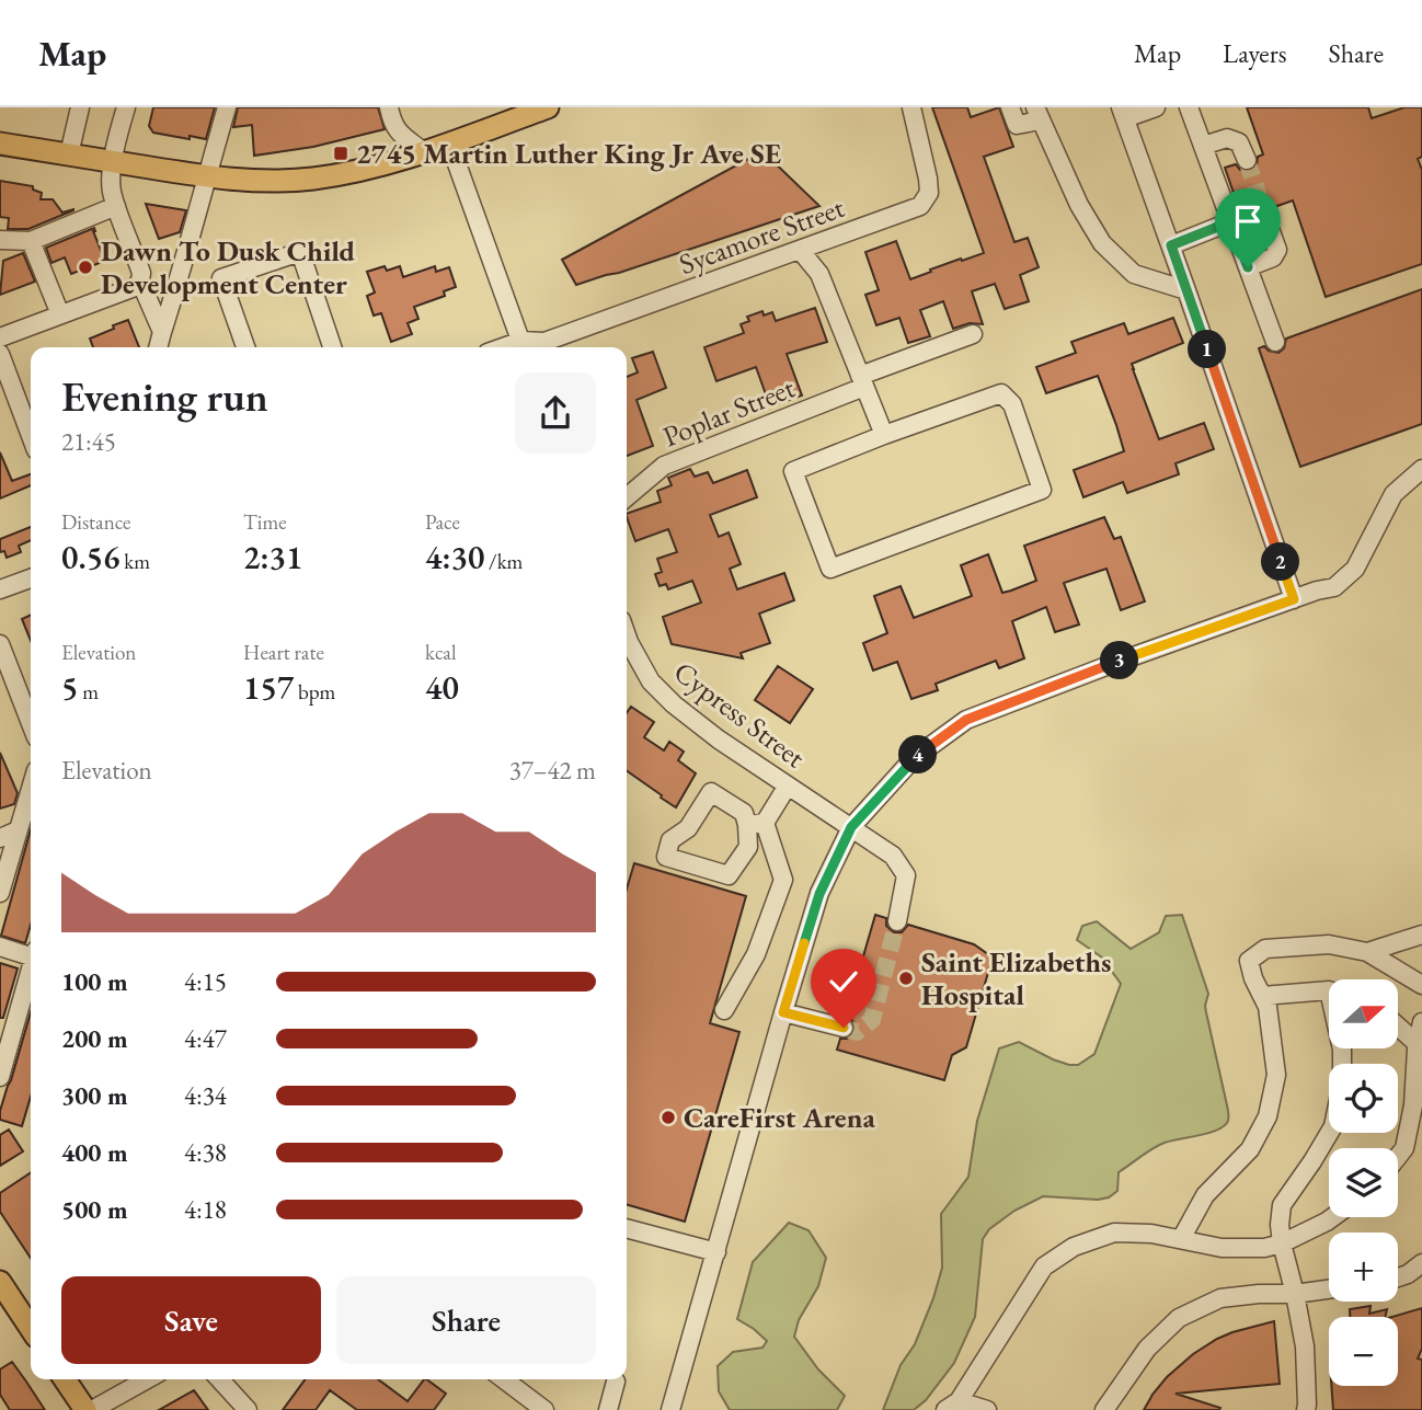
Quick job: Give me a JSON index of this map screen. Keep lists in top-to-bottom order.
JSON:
{
  "streets": {
    "street": ["Sycamore Street", "Poplar Street", "Cypress Street"]
  },
  "places": {
    "transit": ["2745 Martin Luther King Jr Ave SE"],
    "other": ["Dawn To Dusk Child Development Center", "Saint Elizabeths Hospital", "CareFirst Arena"]
  },
  "north": "right",
  "page": {
    "header": "Map",
    "nav": ["Map", "Layers", "Share"],
    "pins": [
      "1",
      "2",
      "3",
      "4"
    ],
    "heading": ["Evening run", "21:45"],
    "stats": [
      ["Distance", "0.56 km"],
      ["Time", "2:31"],
      ["Pace", "4:30 /km"],
      ["Elevation", "5 m"],
      ["Heart rate", "157 bpm"],
      ["kcal", "40"]
    ],
    "chart": ["Elevation", "37–42 m"],
    "list": [
      {
        "name": "100 m",
        "note": "4:15"
      },
      {
        "name": "200 m",
        "note": "4:47"
      },
      {
        "name": "300 m",
        "note": "4:34"
      },
      {
        "name": "400 m",
        "note": "4:38"
      },
      {
        "name": "500 m",
        "note": "4:18"
      }
    ],
    "map_buttons": ["+", "−"],
    "buttons": ["Save", "Share"]
  }
}
